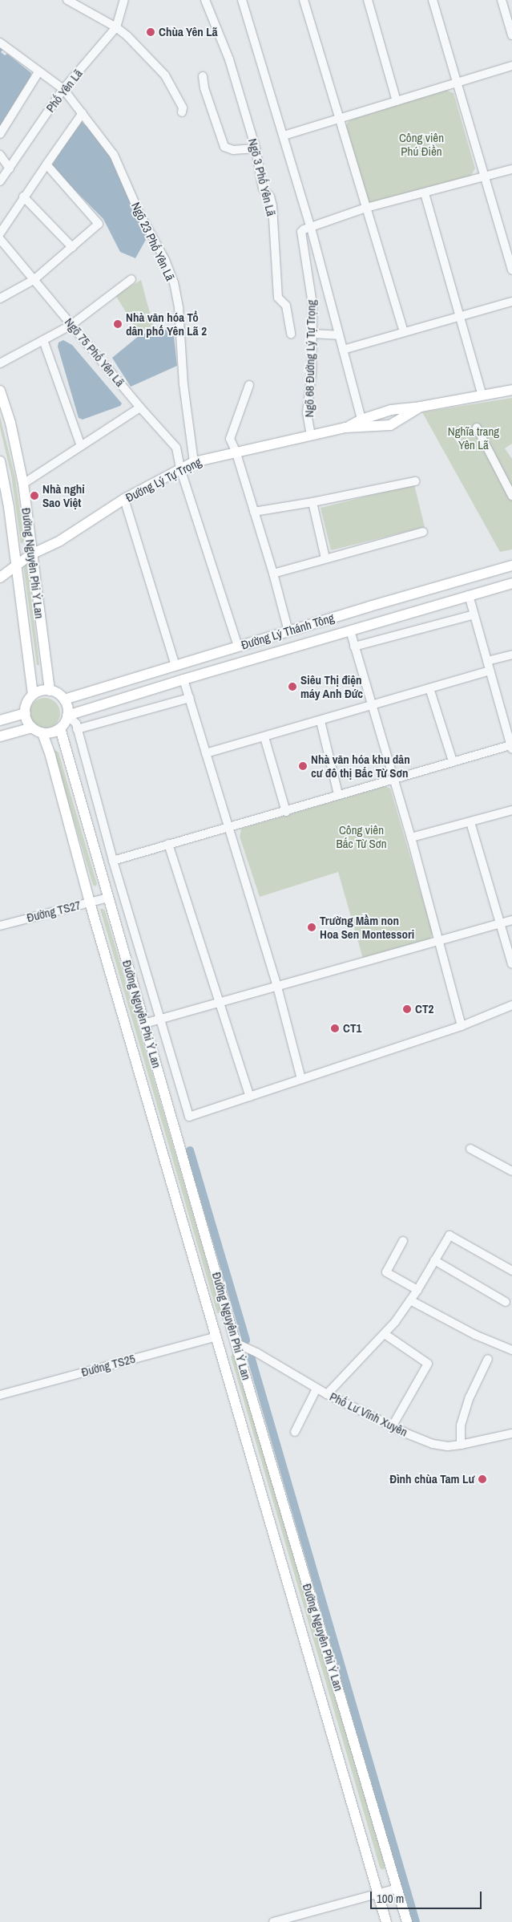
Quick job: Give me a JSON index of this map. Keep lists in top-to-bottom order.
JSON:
{
  "streets": {
    "main road": ["Đường Lý Tự Trọng", "Đường Nguyên Phi Ỷ Lan", "Đường Lý Thánh Tông"],
    "street": [
      "Phố Yên Lã",
      "Ngõ 3 Phố Yên Lã",
      "Ngõ 23 Phố Yên Lã",
      "Ngõ 75 Phố Yên Lã",
      "Ngõ 68 Đường Lý Tự Trọng",
      "Đường TS27",
      "Đường TS25",
      "Phố Lư Vĩnh Xuyên"
    ]
  },
  "crossings": [
    ["Phố Yên Lã", "Ngõ 23 Phố Yên Lã"],
    ["Ngõ 23 Phố Yên Lã", "Đường Lý Tự Trọng"],
    ["Ngõ 75 Phố Yên Lã", "Đường Lý Tự Trọng"],
    ["Ngõ 75 Phố Yên Lã", "Đường Lý Thánh Tông"],
    ["Ngõ 68 Đường Lý Tự Trọng", "Đường Lý Tự Trọng"],
    ["Đường Lý Tự Trọng", "Đường Nguyên Phi Ỷ Lan"],
    ["Đường Nguyên Phi Ỷ Lan", "Đường Lý Thánh Tông"],
    ["Đường Nguyên Phi Ỷ Lan", "Đường TS27"],
    ["Đường Nguyên Phi Ỷ Lan", "Đường TS25"],
    ["Đường Nguyên Phi Ỷ Lan", "Phố Lư Vĩnh Xuyên"]
  ],
  "parks": ["Công viên Phú Điền", "Nghĩa trang Yên Lã", "Công viên Bắc Từ Sơn"],
  "places": [
    "Chùa Yên Lã",
    "Nhà văn hóa Tổ dân phố Yên Lã 2",
    "Nhà nghỉ Sao Việt",
    "Siêu Thị điện máy Anh Đức",
    "Nhà văn hóa khu dân cư đô thị Bắc Từ Sơn",
    "Trường Mầm non Hoa Sen Montessori",
    "CT2",
    "CT1",
    "Đình chùa Tam Lư"
  ],
  "scale_bar": "100 m"
}
